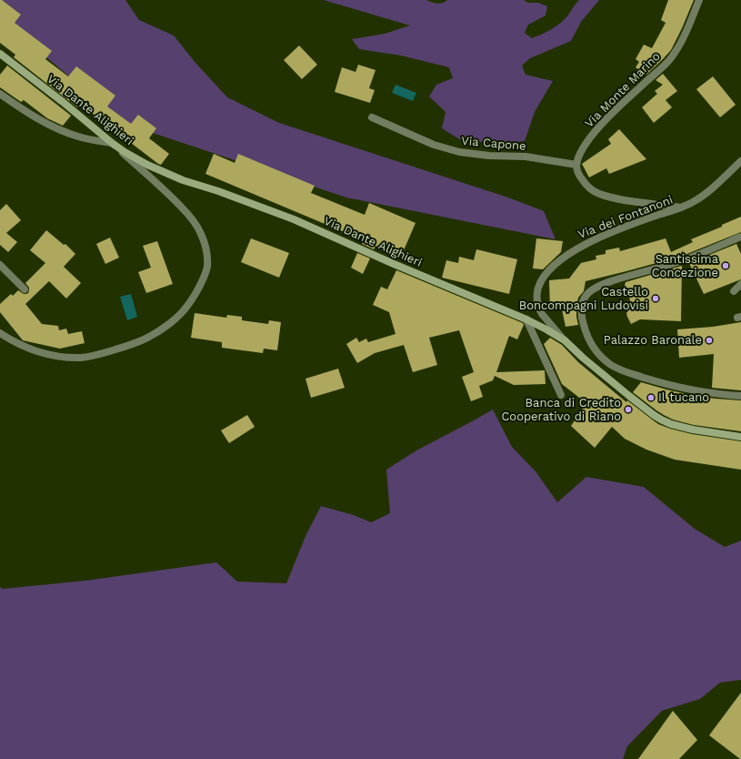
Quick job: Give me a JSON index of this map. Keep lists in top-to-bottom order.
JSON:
{
  "streets": {
    "main road": ["Via Dante Alighieri"],
    "street": ["Via Monte Marino", "Via Capone", "Via dei Fontanoni"]
  },
  "crossings": [
    ["Via Monte Marino", "Via Capone"],
    ["Via Dante Alighieri", "Via dei Fontanoni"]
  ],
  "places": [
    "Santissima Concezione",
    "Castello Boncompagni Ludovisi",
    "Palazzo Baronale",
    "Il tucano",
    "Banca di Credito Cooperativo di Riano"
  ]
}
